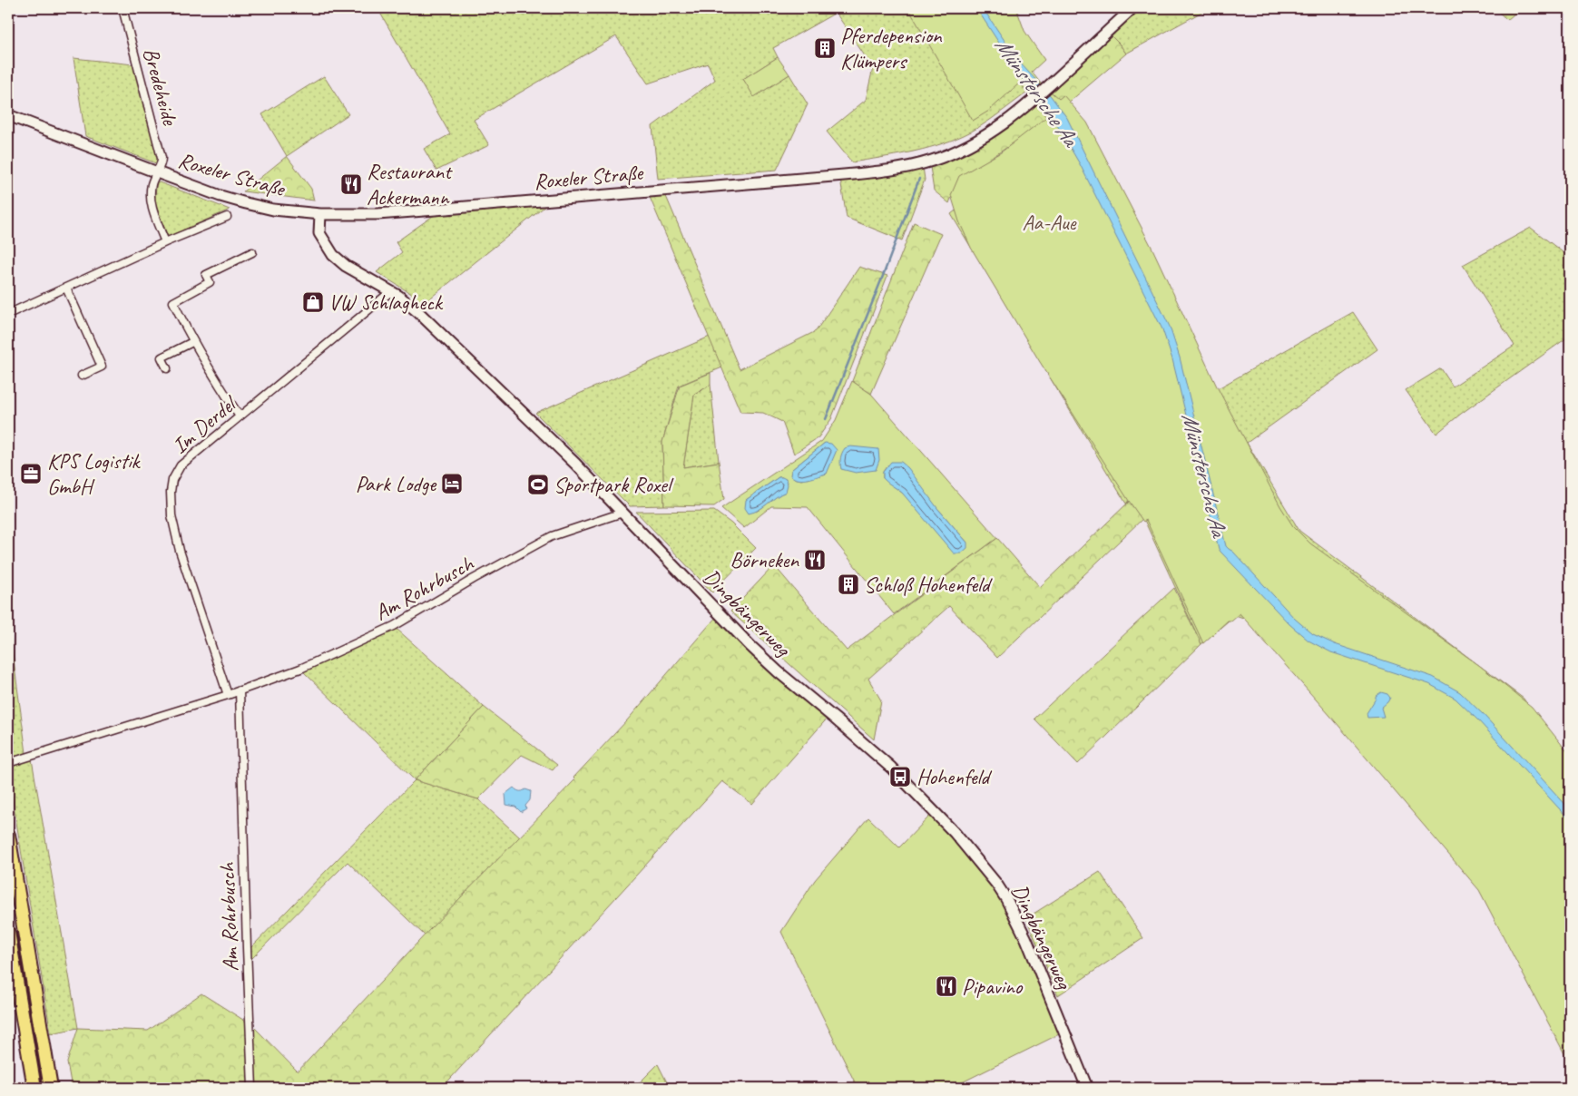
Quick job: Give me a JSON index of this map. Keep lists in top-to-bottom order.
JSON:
{
  "streets": {
    "main road": ["Roxeler Straße", "Dingbängerweg"],
    "street": ["Bredeheide", "Im Derdel", "Am Rohrbusch"]
  },
  "crossings": [
    ["Bredeheide", "Roxeler Straße"],
    ["Roxeler Straße", "Dingbängerweg"],
    ["Im Derdel", "Am Rohrbusch"],
    ["Im Derdel", "Dingbängerweg"],
    ["Am Rohrbusch", "Dingbängerweg"]
  ],
  "water": ["Münstersche Aa"],
  "parks": ["Aa-Aue"],
  "places": {
    "building": ["Pferdepension Klümpers", "Schloß Hohenfeld"],
    "restaurant": ["Restaurant Ackermann", "Börneken", "Pipavino"],
    "shop": ["VW Schlagheck"],
    "office": ["KPS Logistik GmbH"],
    "hotel": ["Park Lodge"],
    "sports": ["Sportpark Roxel"],
    "bus stop": ["Hohenfeld"]
  }
}
